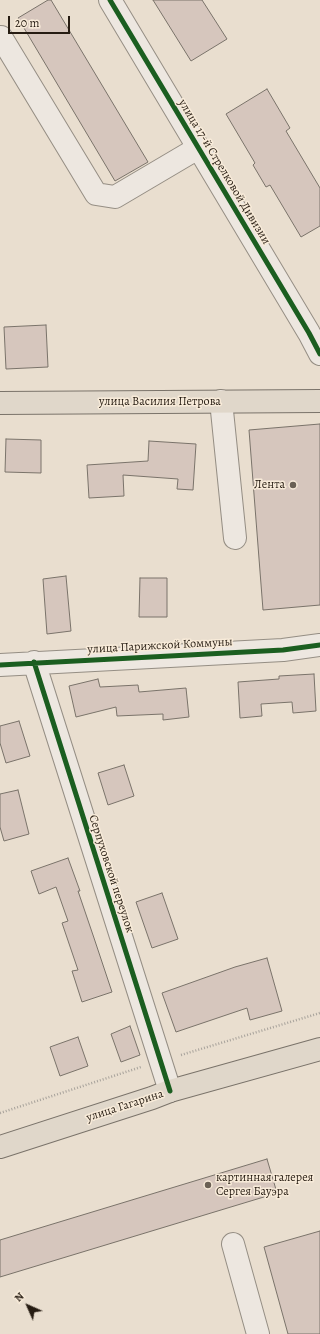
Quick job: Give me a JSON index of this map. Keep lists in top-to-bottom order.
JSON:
{
  "streets": {
    "main road": ["улица Василия Петрова", "улица Гагарина"],
    "street": ["улица 17-й Стрелковой Дивизии", "улица Парижской Коммуны", "Серпуховской переулок"]
  },
  "crossings": [
    ["улица Парижской Коммуны", "Серпуховской переулок"],
    ["Серпуховской переулок", "улица Гагарина"]
  ],
  "places": ["Лента", "картинная галерея Сергея Бауэра"],
  "scale_bar": "20 m",
  "north": "top left"
}
